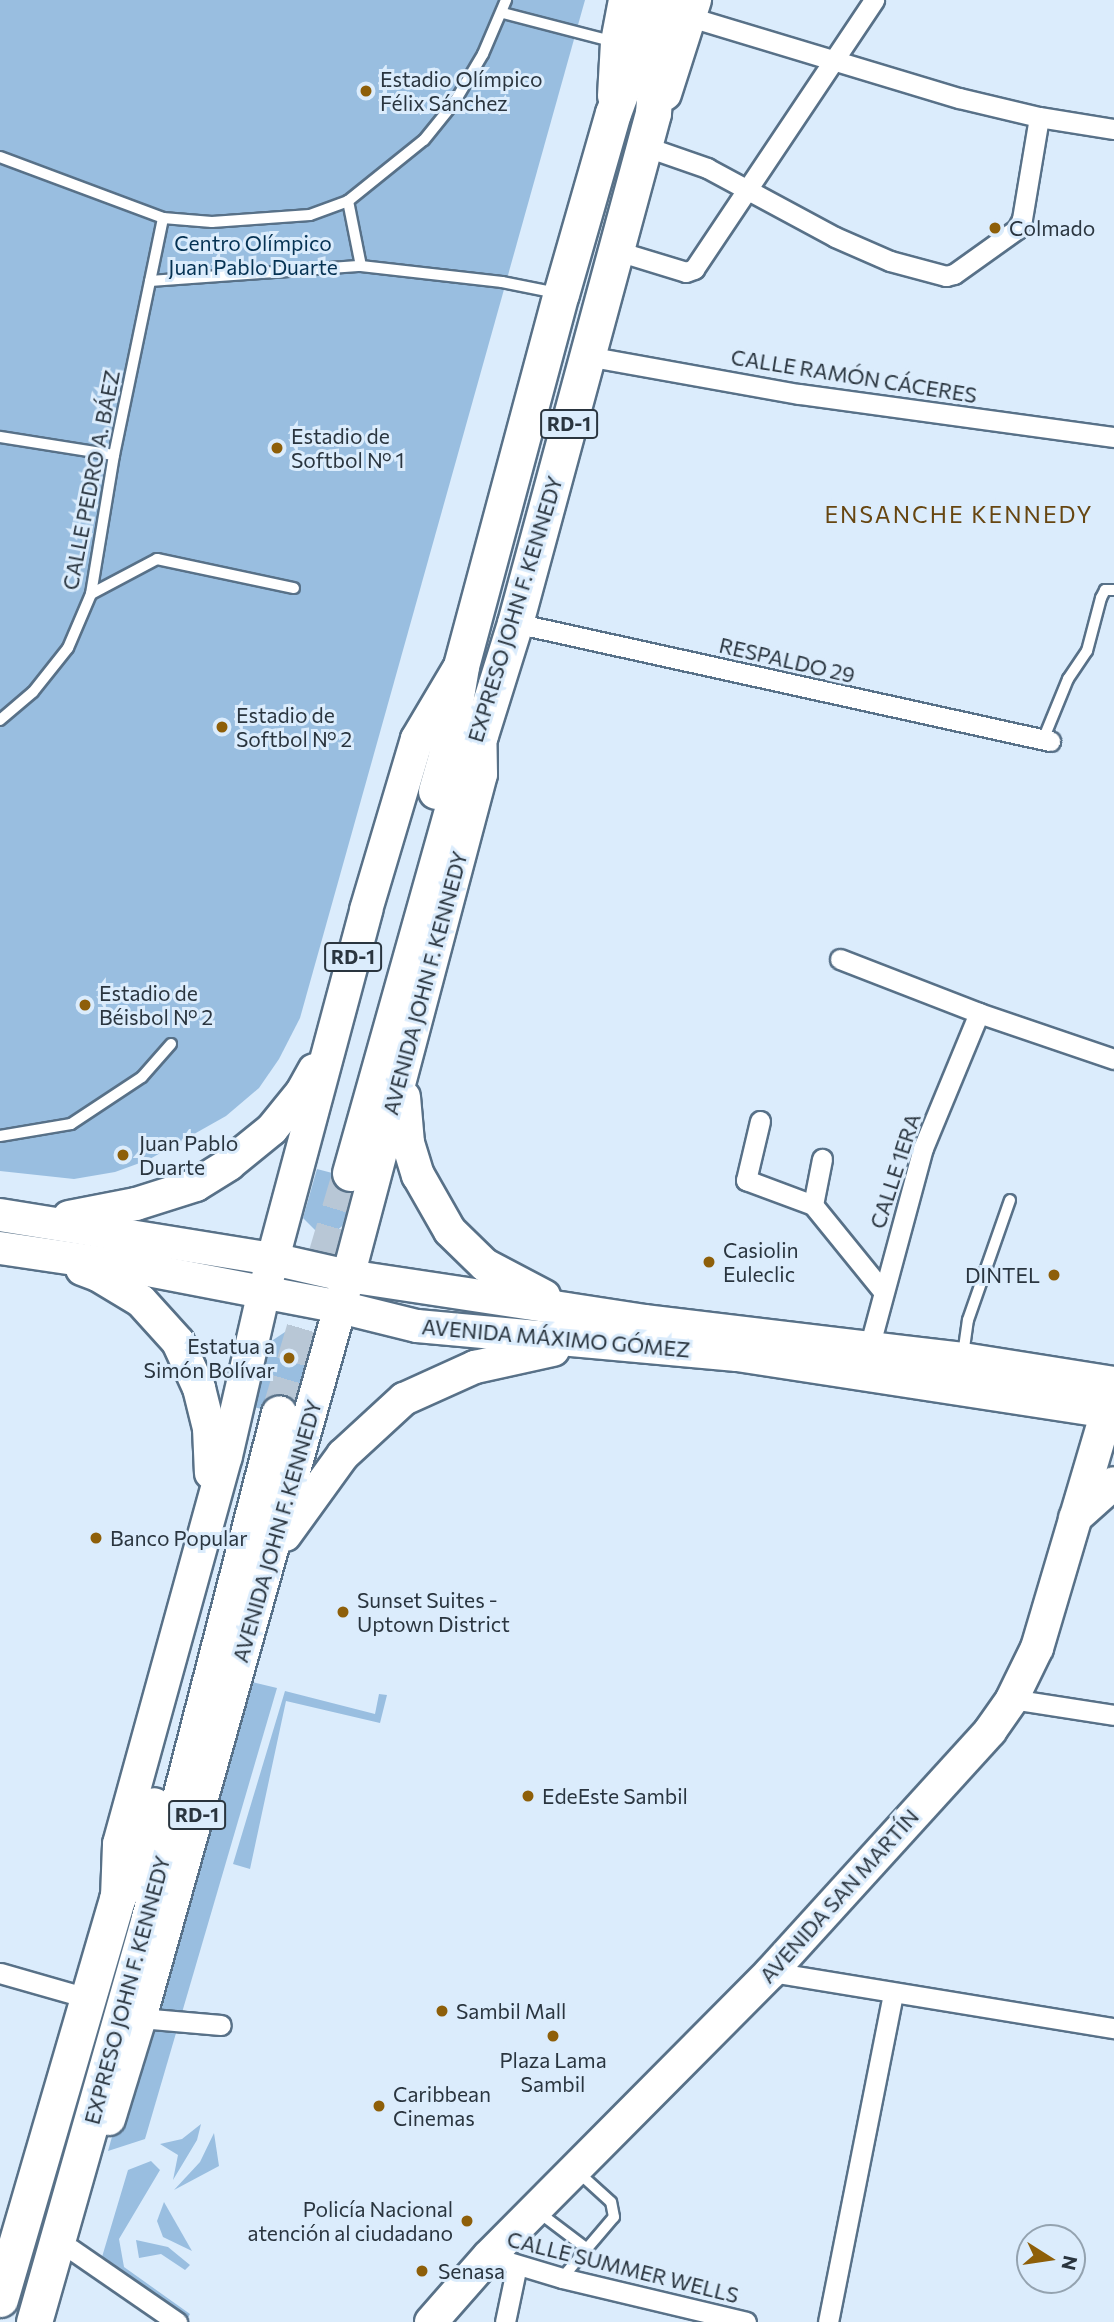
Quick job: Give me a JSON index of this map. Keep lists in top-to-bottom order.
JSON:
{
  "streets": {
    "highway": ["RD-1", "EXPRESO JOHN F. KENNEDY"],
    "main road": ["AVENIDA JOHN F. KENNEDY", "AVENIDA MÁXIMO GÓMEZ", "AVENIDA SAN MARTÍN"],
    "street": [
      "CALLE RAMÓN CÁCERES",
      "RESPALDO 29",
      "CALLE 1ERA",
      "CALLE SUMMER WELLS"
    ],
    "lane": ["CALLE PEDRO A. BÁEZ"]
  },
  "crossings": [
    ["CALLE RAMÓN CÁCERES", "EXPRESO JOHN F. KENNEDY"],
    ["RD-1", "EXPRESO JOHN F. KENNEDY"],
    ["RD-1", "AVENIDA MÁXIMO GÓMEZ"],
    ["EXPRESO JOHN F. KENNEDY", "RESPALDO 29"],
    ["EXPRESO JOHN F. KENNEDY", "AVENIDA JOHN F. KENNEDY"],
    ["AVENIDA JOHN F. KENNEDY", "AVENIDA MÁXIMO GÓMEZ"],
    ["CALLE 1ERA", "AVENIDA MÁXIMO GÓMEZ"],
    ["AVENIDA MÁXIMO GÓMEZ", "AVENIDA SAN MARTÍN"],
    ["AVENIDA SAN MARTÍN", "CALLE SUMMER WELLS"]
  ],
  "districts": ["ENSANCHE KENNEDY"],
  "parks": ["Centro Olímpico Juan Pablo Duarte"],
  "places": [
    "Estadio Olímpico Félix Sánchez",
    "Colmado",
    "Estadio de Softbol Nº 1",
    "Estadio de Softbol Nº 2",
    "Estadio de Béisbol Nº 2",
    "Juan Pablo Duarte",
    "Casiolin Euleclic",
    "DINTEL",
    "Estatua a Simón Bolívar",
    "Banco Popular",
    "Sunset Suites - Uptown District",
    "EdeEste Sambil",
    "Sambil Mall",
    "Plaza Lama Sambil",
    "Caribbean Cinemas",
    "Policía Nacional atención al ciudadano",
    "Senasa"
  ],
  "north": "right"
}
